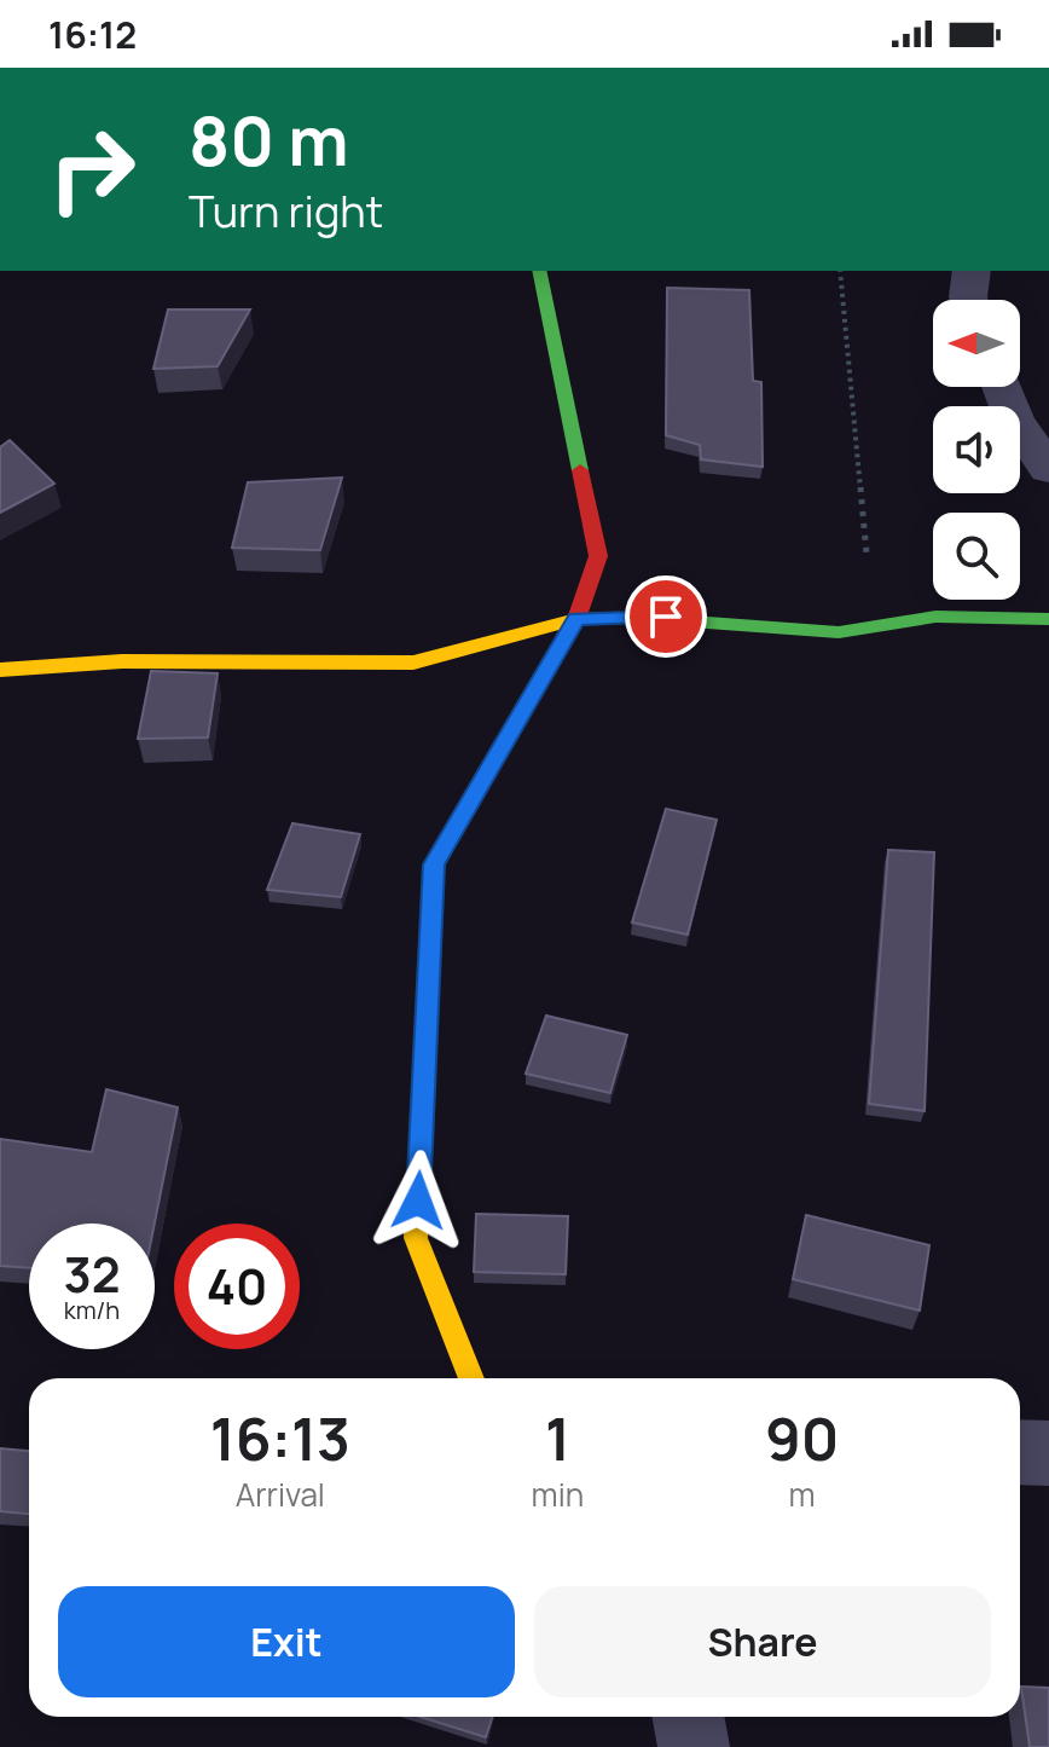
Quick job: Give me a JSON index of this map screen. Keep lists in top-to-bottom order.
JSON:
{
  "north": "left",
  "page": {
    "status": "16:12",
    "turn": ["80 m", "Turn right"],
    "speed": "32 km/h",
    "limit": "40",
    "eta": [
      "16:13",
      "Arrival",
      "1",
      "min",
      "90",
      "m"
    ],
    "buttons": ["Exit", "Share"]
  }
}
